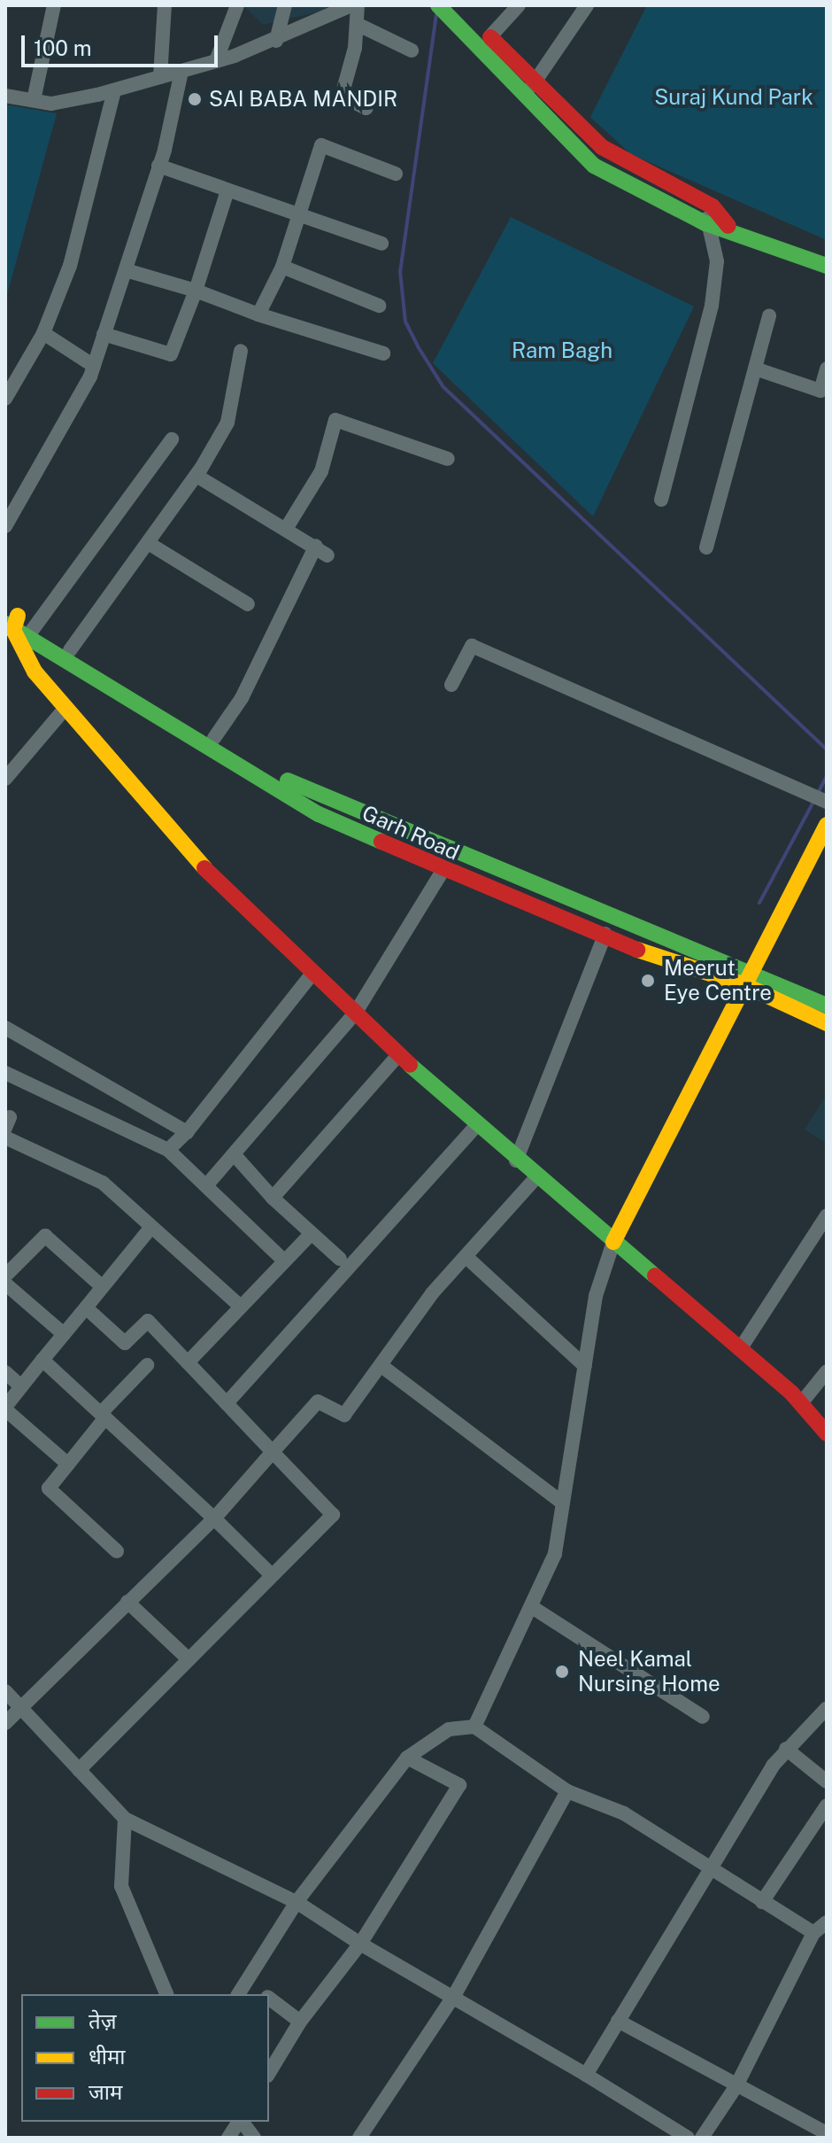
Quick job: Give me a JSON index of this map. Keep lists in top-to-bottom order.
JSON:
{
  "streets": {
    "street": ["Garh Road"]
  },
  "parks": ["Suraj Kund Park", "Ram Bagh"],
  "places": ["SAI BABA MANDIR", "Meerut Eye Centre", "Neel Kamal Nursing Home"],
  "legend": ["तेज़", "धीमा", "जाम"],
  "scale_bar": "100 m"
}
